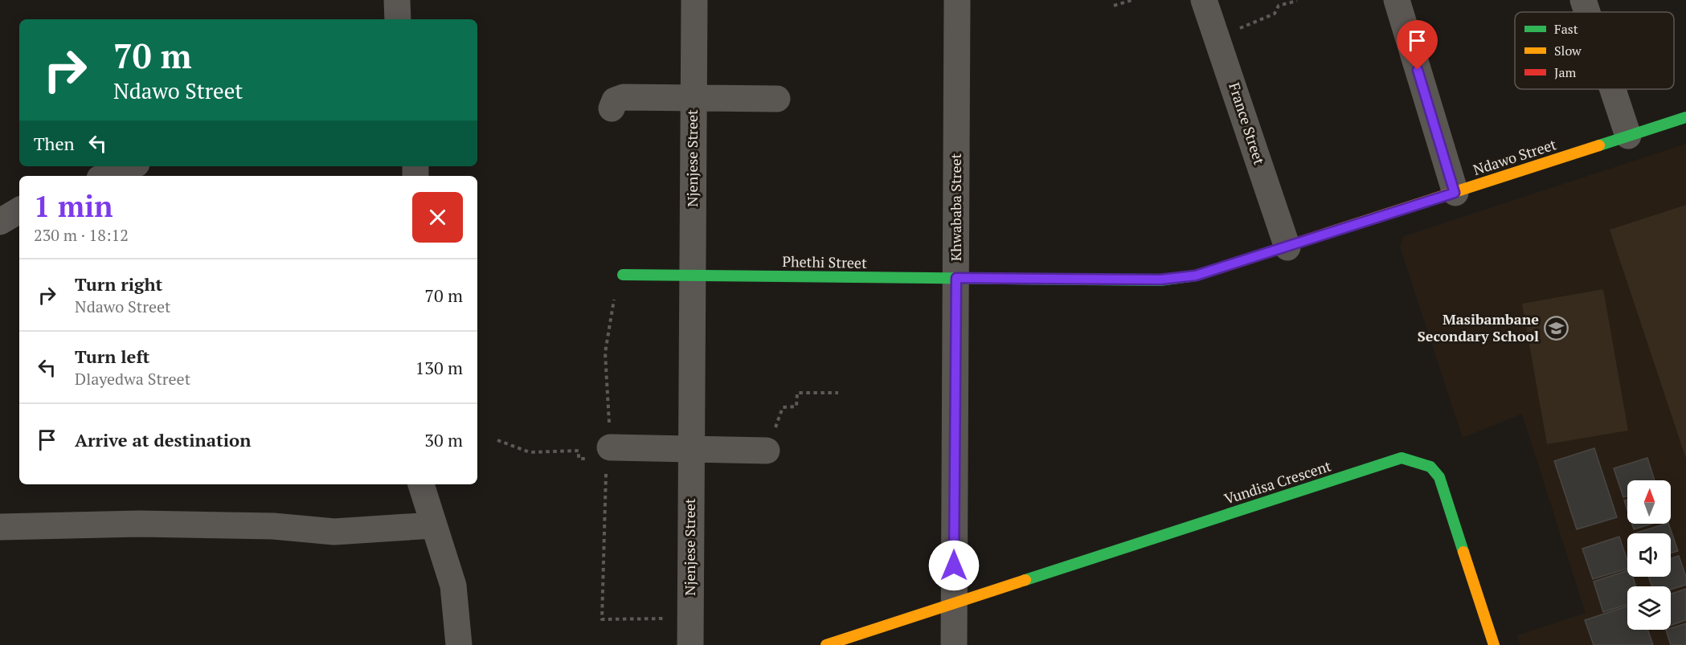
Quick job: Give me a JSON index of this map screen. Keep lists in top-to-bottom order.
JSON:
{
  "streets": {
    "street": [
      "France Street",
      "Ndawo Street",
      "Njenjese Street",
      "Khwababa Street",
      "Phethi Street",
      "Vundisa Crescent"
    ]
  },
  "crossings": [
    ["France Street", "Ndawo Street"],
    ["Ndawo Street", "Khwababa Street"],
    ["Ndawo Street", "Phethi Street"],
    ["Njenjese Street", "Phethi Street"],
    ["Khwababa Street", "Phethi Street"],
    ["Khwababa Street", "Vundisa Crescent"]
  ],
  "places": {
    "school or university": ["Masibambane Secondary School"]
  },
  "legend": ["Fast", "Slow", "Jam"],
  "north": "top",
  "page": {
    "turn": ["70 m", "Ndawo Street"],
    "then": "Then",
    "heading": ["1 min", "230 m · 18:12"],
    "list": [
      {
        "name": "Turn right",
        "note": "Ndawo Street",
        "value": "70 m"
      },
      {
        "name": "Turn left",
        "note": "Dlayedwa Street",
        "value": "130 m"
      },
      {
        "name": "Arrive at destination",
        "value": "30 m"
      }
    ]
  }
}
